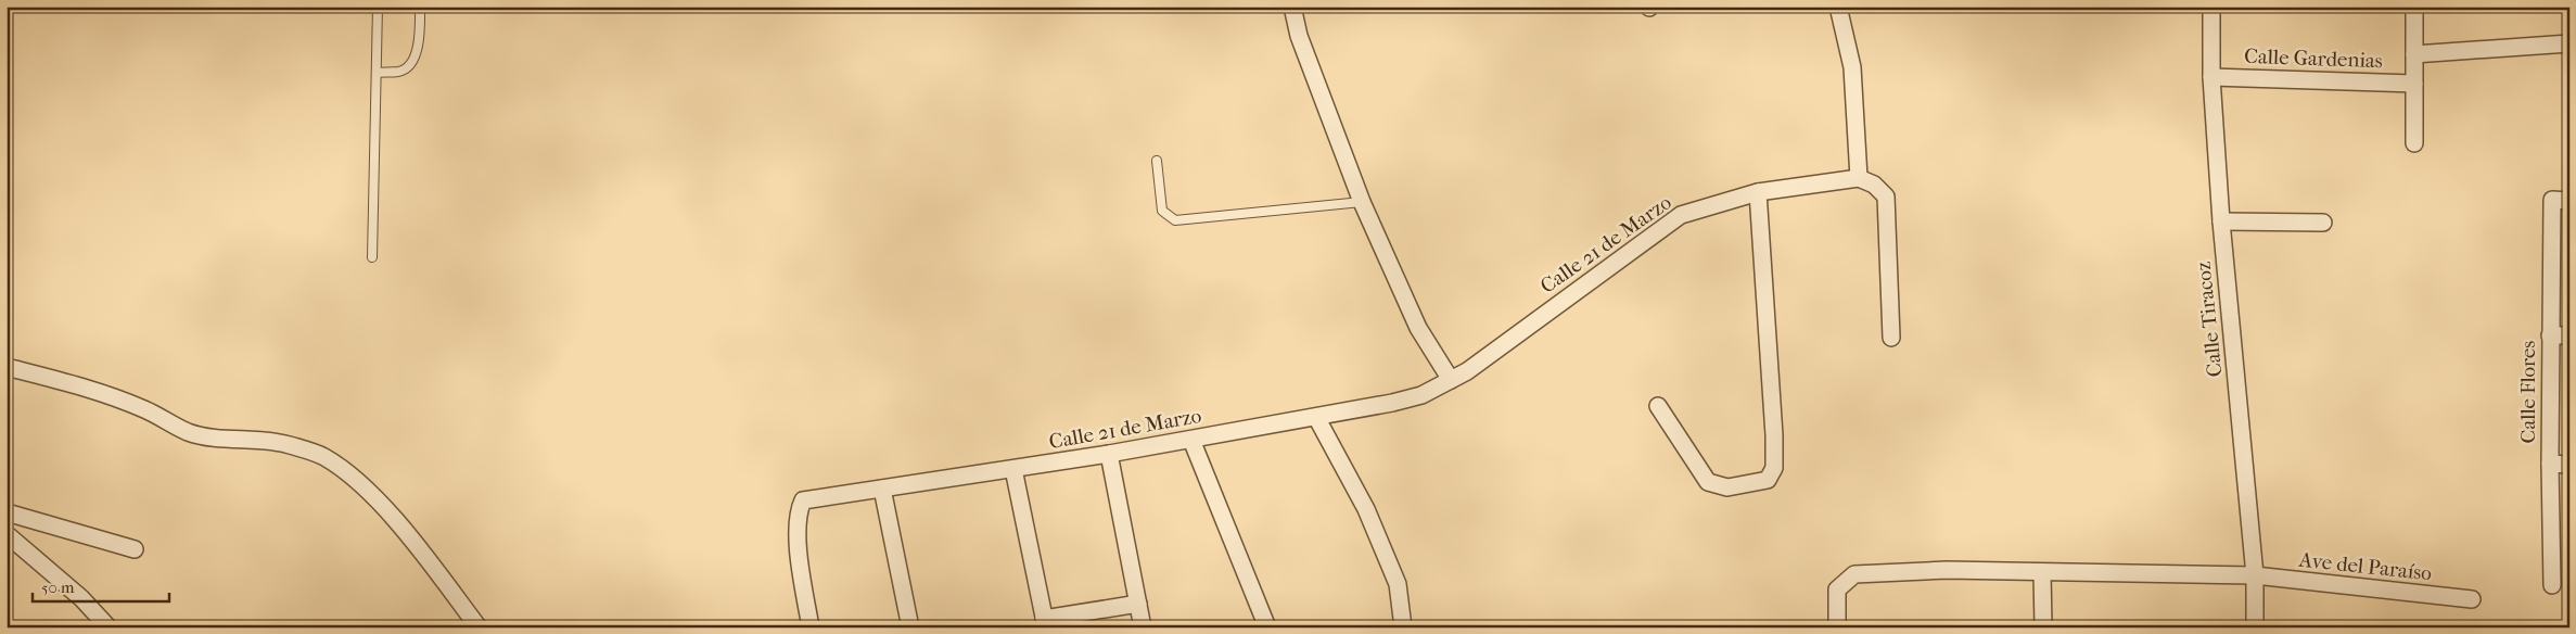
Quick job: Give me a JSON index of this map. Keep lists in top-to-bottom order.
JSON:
{
  "streets": {
    "street": [
      "Calle Gardenias",
      "Calle 21 de Marzo",
      "Calle Tiracoz",
      "Calle Flores",
      "Ave del Paraíso"
    ]
  },
  "crossings": [
    ["Calle Gardenias", "Calle Tiracoz"],
    ["Calle Tiracoz", "Ave del Paraíso"]
  ],
  "scale_bar": "50 m"
}
